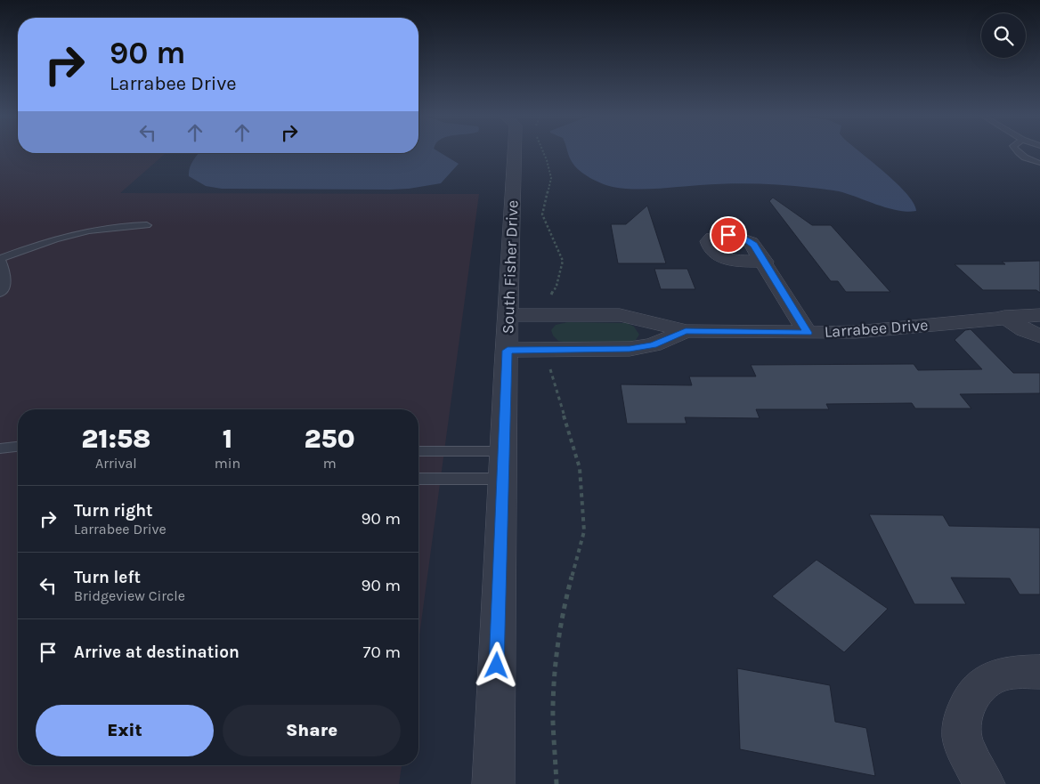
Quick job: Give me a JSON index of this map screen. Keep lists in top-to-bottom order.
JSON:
{
  "streets": {
    "street": ["South Fisher Drive", "Larrabee Drive"]
  },
  "crossings": [
    ["South Fisher Drive", "Larrabee Drive"]
  ],
  "page": {
    "turn": ["90 m", "Larrabee Drive"],
    "eta": [
      "21:58",
      "Arrival",
      "1",
      "min",
      "250",
      "m"
    ],
    "list": [
      {
        "name": "Turn right",
        "note": "Larrabee Drive",
        "value": "90 m"
      },
      {
        "name": "Turn left",
        "note": "Bridgeview Circle",
        "value": "90 m"
      },
      {
        "name": "Arrive at destination",
        "value": "70 m"
      }
    ],
    "buttons": ["Exit", "Share"]
  }
}
